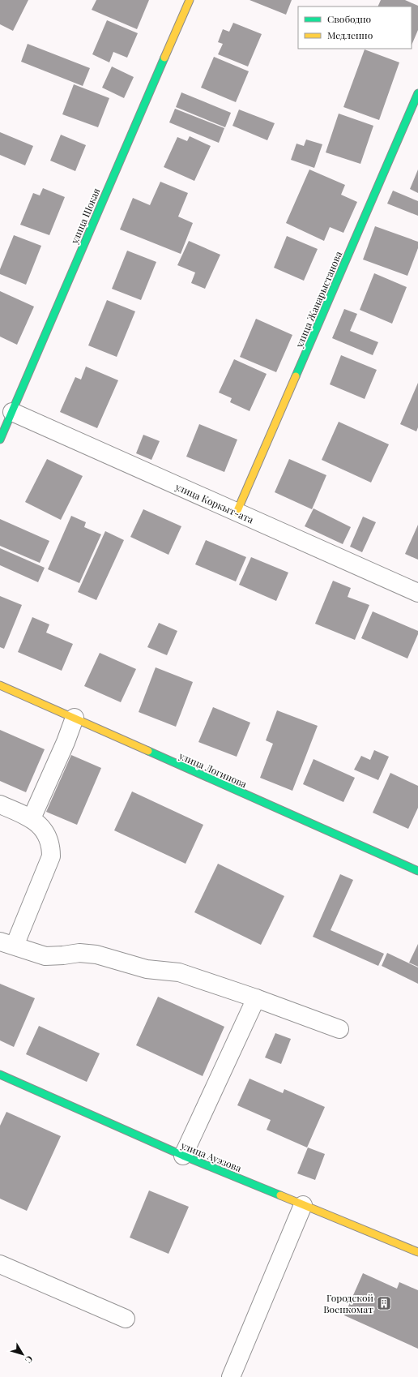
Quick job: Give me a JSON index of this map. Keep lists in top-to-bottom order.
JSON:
{
  "streets": {
    "street": [
      "улица Шокая",
      "улица Жанарыстанова",
      "улица Коркыт-ата",
      "улица Логинова",
      "улица Ауэзова"
    ]
  },
  "crossings": [
    ["улица Шокая", "улица Коркыт-ата"],
    ["улица Жанарыстанова", "улица Коркыт-ата"]
  ],
  "places": {
    "building": ["Городской Военкомат"]
  },
  "legend": ["Свободно", "Медленно"],
  "north": "bottom right"
}
